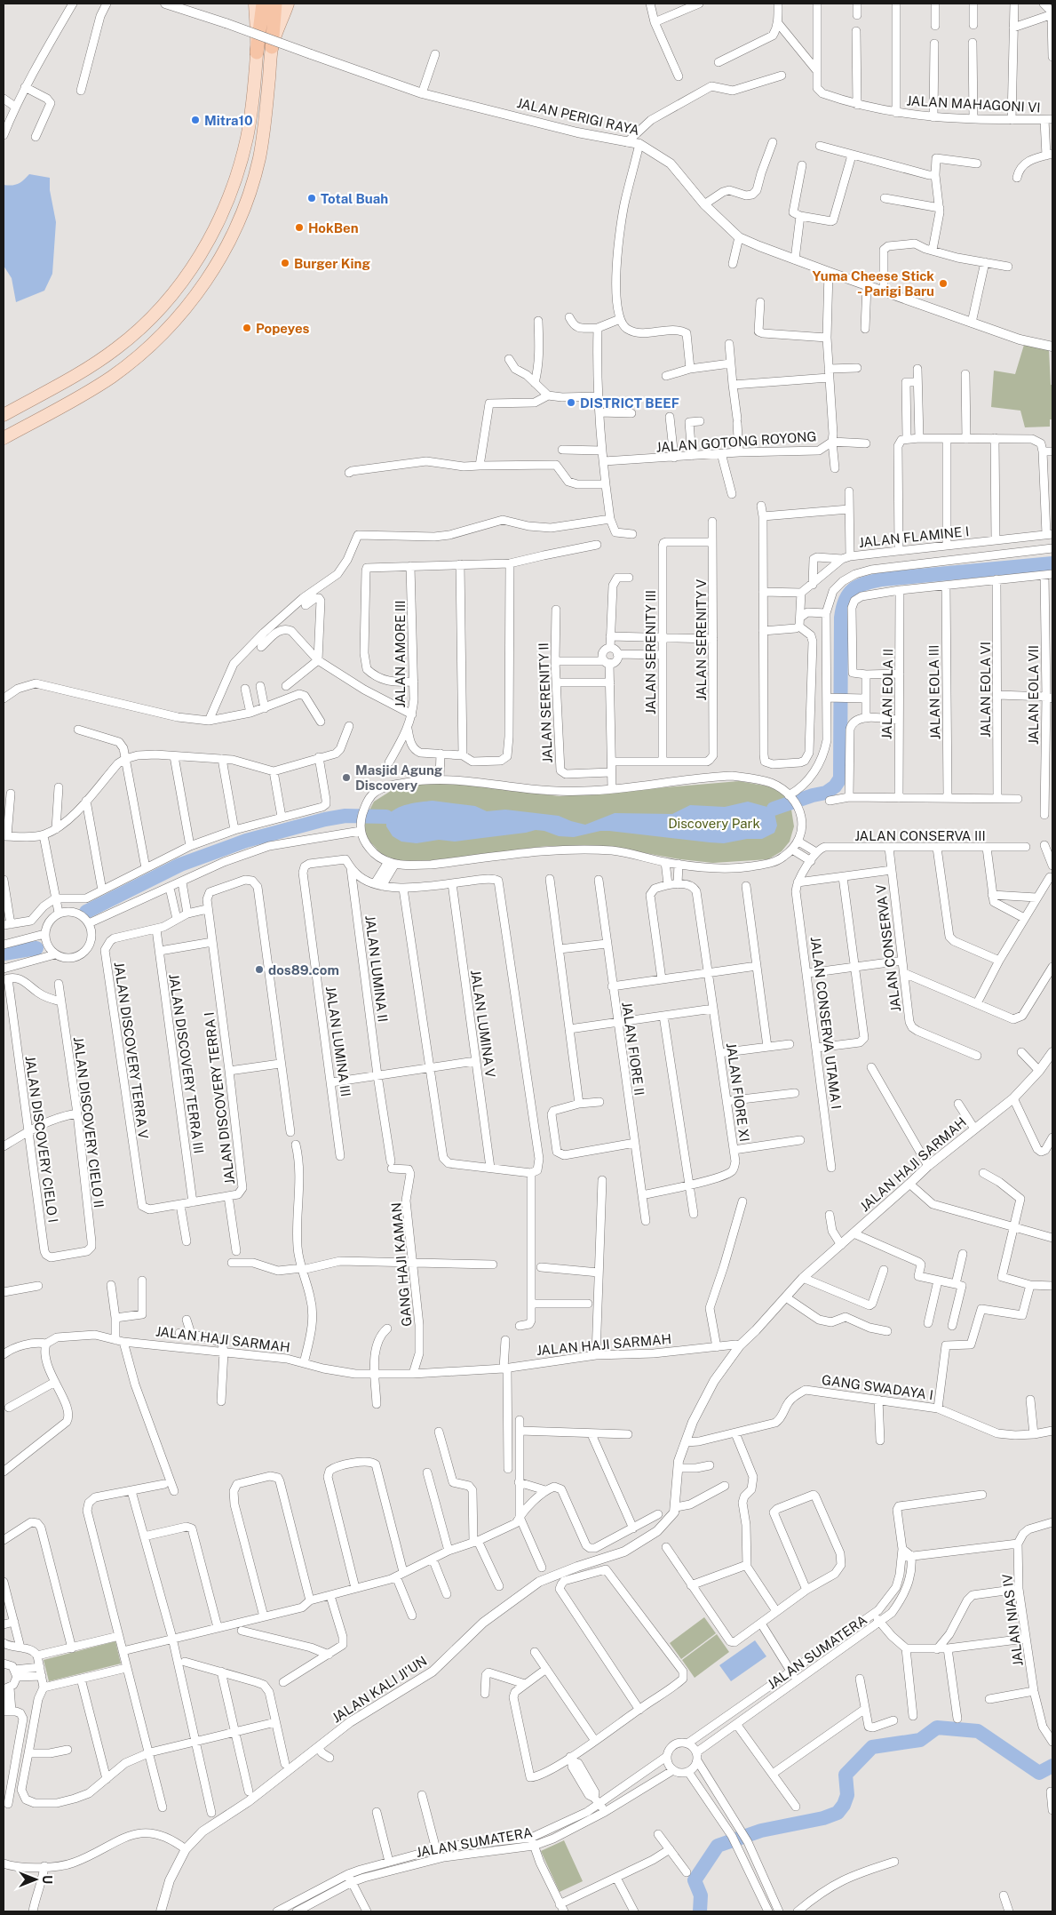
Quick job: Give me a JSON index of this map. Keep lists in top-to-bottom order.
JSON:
{
  "streets": {
    "street": [
      "JALAN MAHAGONI VI",
      "JALAN PERIGI RAYA",
      "JALAN GOTONG ROYONG",
      "JALAN FLAMINE I",
      "JALAN SERENITY V",
      "JALAN SERENITY III",
      "JALAN AMORE III",
      "JALAN EOLA VI",
      "JALAN EOLA III",
      "JALAN EOLA II",
      "JALAN EOLA VII",
      "JALAN SERENITY II",
      "JALAN CONSERVA III",
      "JALAN CONSERVA V",
      "JALAN LUMINA II",
      "JALAN CONSERVA UTAMA I",
      "JALAN LUMINA V",
      "JALAN LUMINA III",
      "JALAN FIORE II",
      "JALAN DISCOVERY TERRA V",
      "JALAN DISCOVERY TERRA III",
      "JALAN FIORE XI",
      "JALAN DISCOVERY TERRA I",
      "JALAN DISCOVERY CIELO II",
      "JALAN DISCOVERY CIELO I",
      "JALAN HAJI SARMAH",
      "GANG HAJI KAMAN",
      "GANG SWADAYA I",
      "JALAN NIAS IV",
      "JALAN SUMATERA",
      "JALAN KALI JI'UN"
    ]
  },
  "crossings": [
    ["JALAN PERIGI RAYA", "JALAN GOTONG ROYONG"],
    ["JALAN SERENITY V", "JALAN SERENITY III"],
    ["JALAN CONSERVA III", "JALAN CONSERVA V"],
    ["JALAN LUMINA II", "JALAN LUMINA III"],
    ["JALAN LUMINA II", "GANG HAJI KAMAN"],
    ["JALAN DISCOVERY TERRA V", "JALAN DISCOVERY TERRA III"],
    ["JALAN DISCOVERY TERRA V", "JALAN DISCOVERY TERRA I"],
    ["JALAN DISCOVERY TERRA III", "JALAN DISCOVERY TERRA I"],
    ["JALAN DISCOVERY CIELO II", "JALAN DISCOVERY CIELO I"],
    ["JALAN HAJI SARMAH", "GANG HAJI KAMAN"]
  ],
  "parks": ["Discovery Park"],
  "places": [
    "Mitra10",
    "Total Buah",
    "HokBen",
    "Burger King",
    "Yuma Cheese Stick - Parigi Baru",
    "Popeyes",
    "DISTRICT BEEF",
    "Masjid Agung Discovery",
    "dos89.com"
  ],
  "north": "right"
}
